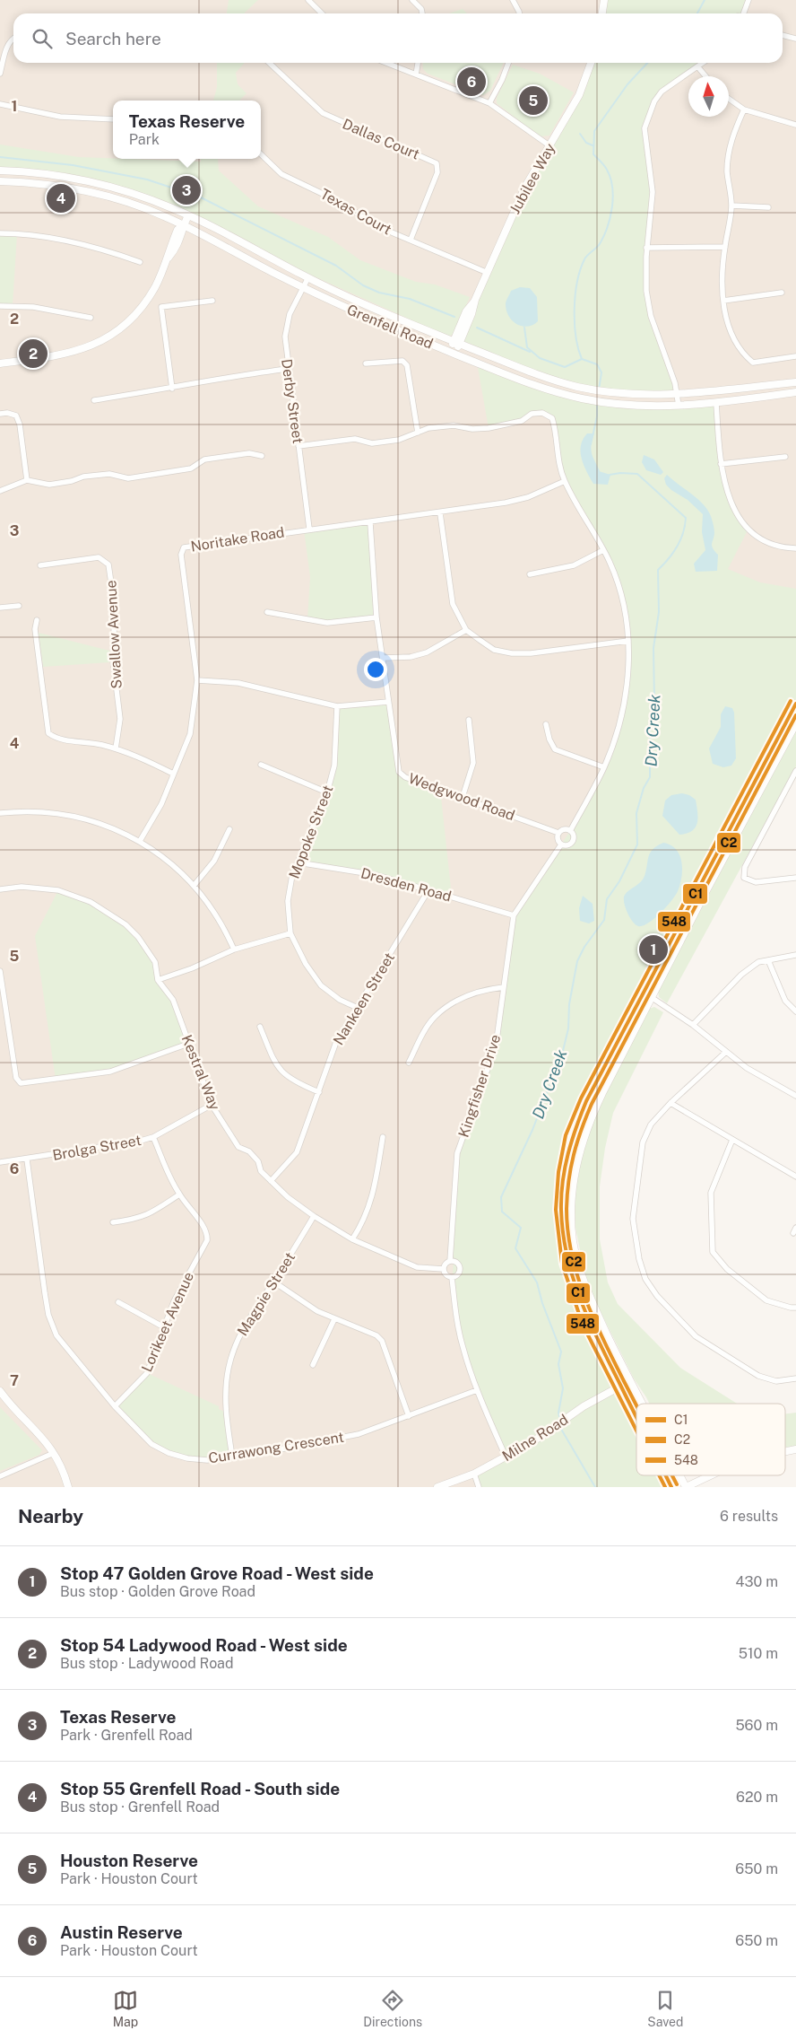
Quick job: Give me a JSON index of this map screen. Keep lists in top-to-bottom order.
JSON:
{
  "streets": {
    "main road": ["Jubilee Way", "Grenfell Road", "Milne Road"],
    "street": [
      "Dallas Court",
      "Texas Court",
      "Derby Street",
      "Noritake Road",
      "Swallow Avenue",
      "Wedgwood Road",
      "Mopoke Street",
      "Dresden Road",
      "Nankeen Street",
      "Kestral Way",
      "Kingfisher Drive",
      "Brolga Street",
      "Magpie Street",
      "Lorikeet Avenue",
      "Currawong Crescent"
    ]
  },
  "crossings": [
    ["Dallas Court", "Texas Court"],
    ["Jubilee Way", "Texas Court"],
    ["Jubilee Way", "Grenfell Road"],
    ["Grenfell Road", "Derby Street"],
    ["Derby Street", "Noritake Road"],
    ["Noritake Road", "Wedgwood Road"],
    ["Wedgwood Road", "Kingfisher Drive"],
    ["Mopoke Street", "Dresden Road"],
    ["Mopoke Street", "Nankeen Street"],
    ["Dresden Road", "Nankeen Street"],
    ["Dresden Road", "Kingfisher Drive"],
    ["Nankeen Street", "Kestral Way"],
    ["Kestral Way", "Kingfisher Drive"],
    ["Kestral Way", "Brolga Street"],
    ["Kestral Way", "Magpie Street"],
    ["Brolga Street", "Lorikeet Avenue"],
    ["Brolga Street", "Currawong Crescent"],
    ["Magpie Street", "Currawong Crescent"],
    ["Lorikeet Avenue", "Currawong Crescent"]
  ],
  "water": ["Dry Creek"],
  "lines": ["transit line 548", "transit line C1", "transit line C2"],
  "legend": ["C1", "C2", "548"],
  "north": "top",
  "page": {
    "search": "Search here",
    "pins": [
      "6",
      "5",
      "3",
      "4",
      "2",
      "1"
    ],
    "popup": ["Texas Reserve", "Park"],
    "heading": ["Nearby", "6 results"],
    "list": [
      {
        "mark": "1",
        "name": "Stop 47 Golden Grove Road - West side",
        "note": "Bus stop · Golden Grove Road",
        "value": "430 m"
      },
      {
        "mark": "2",
        "name": "Stop 54 Ladywood Road - West side",
        "note": "Bus stop · Ladywood Road",
        "value": "510 m"
      },
      {
        "mark": "3",
        "name": "Texas Reserve",
        "note": "Park · Grenfell Road",
        "value": "560 m"
      },
      {
        "mark": "4",
        "name": "Stop 55 Grenfell Road - South side",
        "note": "Bus stop · Grenfell Road",
        "value": "620 m"
      },
      {
        "mark": "5",
        "name": "Houston Reserve",
        "note": "Park · Houston Court",
        "value": "650 m"
      },
      {
        "mark": "6",
        "name": "Austin Reserve",
        "note": "Park · Houston Court",
        "value": "650 m"
      }
    ],
    "nav": ["Map", "Directions", "Saved"]
  },
  "grid": {
    "rows": [
      "1",
      "2",
      "3",
      "4",
      "5",
      "6",
      "7"
    ]
  }
}
